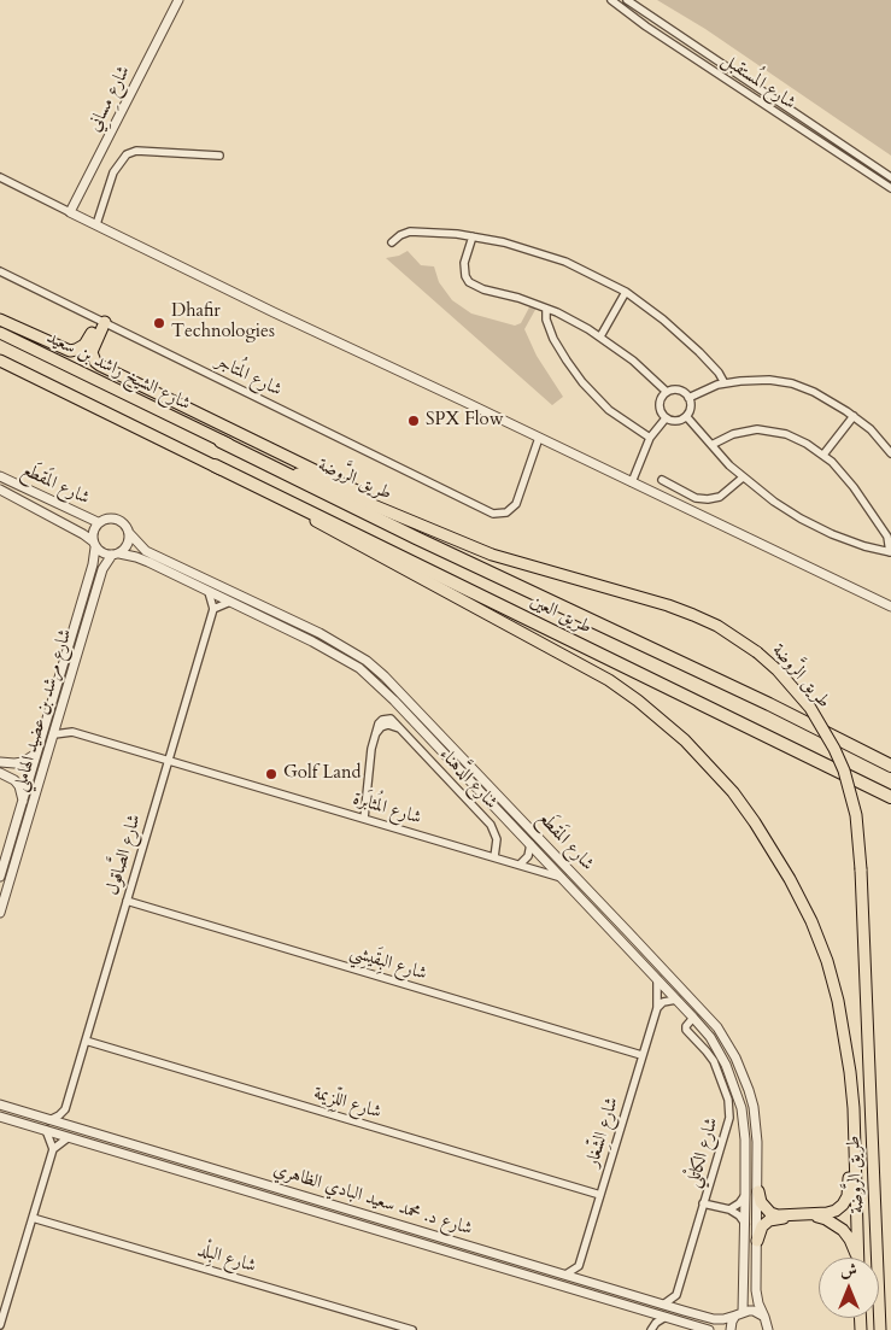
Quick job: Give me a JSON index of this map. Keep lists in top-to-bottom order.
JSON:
{
  "streets": {
    "highway": ["شارع الشيخ راشد بن سعيد", "طريق الرَّوضة", "طريق العين"],
    "street": [
      "شارع المُستقبل",
      "شارع مِسانِي",
      "شارع المُتاجر",
      "شارع المَقطَع",
      "شارع مرشد بن عضيد الهاملي",
      "شارع الدَّهناء",
      "شارع المُثابَرة",
      "شارع الصَّاقول",
      "شارع البِقَيشِي",
      "شارع اللِّزِيمة",
      "شارع الشِّغار",
      "شارع الكاتْلي",
      "شارع د. محمد سعيد البادي الظاهري",
      "شارع البِلْد"
    ]
  },
  "crossings": [
    ["شارع الشيخ راشد بن سعيد", "طريق الرَّوضة"],
    ["شارع الشيخ راشد بن سعيد", "طريق العين"],
    ["طريق الرَّوضة", "طريق العين"],
    ["شارع المَقطَع", "شارع مرشد بن عضيد الهاملي"],
    ["شارع المَقطَع", "شارع المُثابَرة"],
    ["شارع المَقطَع", "شارع الشِّغار"],
    ["شارع المَقطَع", "شارع الكاتْلي"],
    ["شارع المَقطَع", "شارع د. محمد سعيد البادي الظاهري"],
    ["شارع مرشد بن عضيد الهاملي", "شارع المُثابَرة"],
    ["شارع الدَّهناء", "شارع المُثابَرة"],
    ["شارع المُثابَرة", "شارع الصَّاقول"],
    ["شارع الصَّاقول", "شارع البِقَيشِي"],
    ["شارع الصَّاقول", "شارع اللِّزِيمة"],
    ["شارع البِقَيشِي", "شارع الشِّغار"],
    ["شارع اللِّزِيمة", "شارع الشِّغار"]
  ],
  "places": ["Dhafir Technologies", "SPX Flow", "Golf Land"],
  "north": "top"
}
